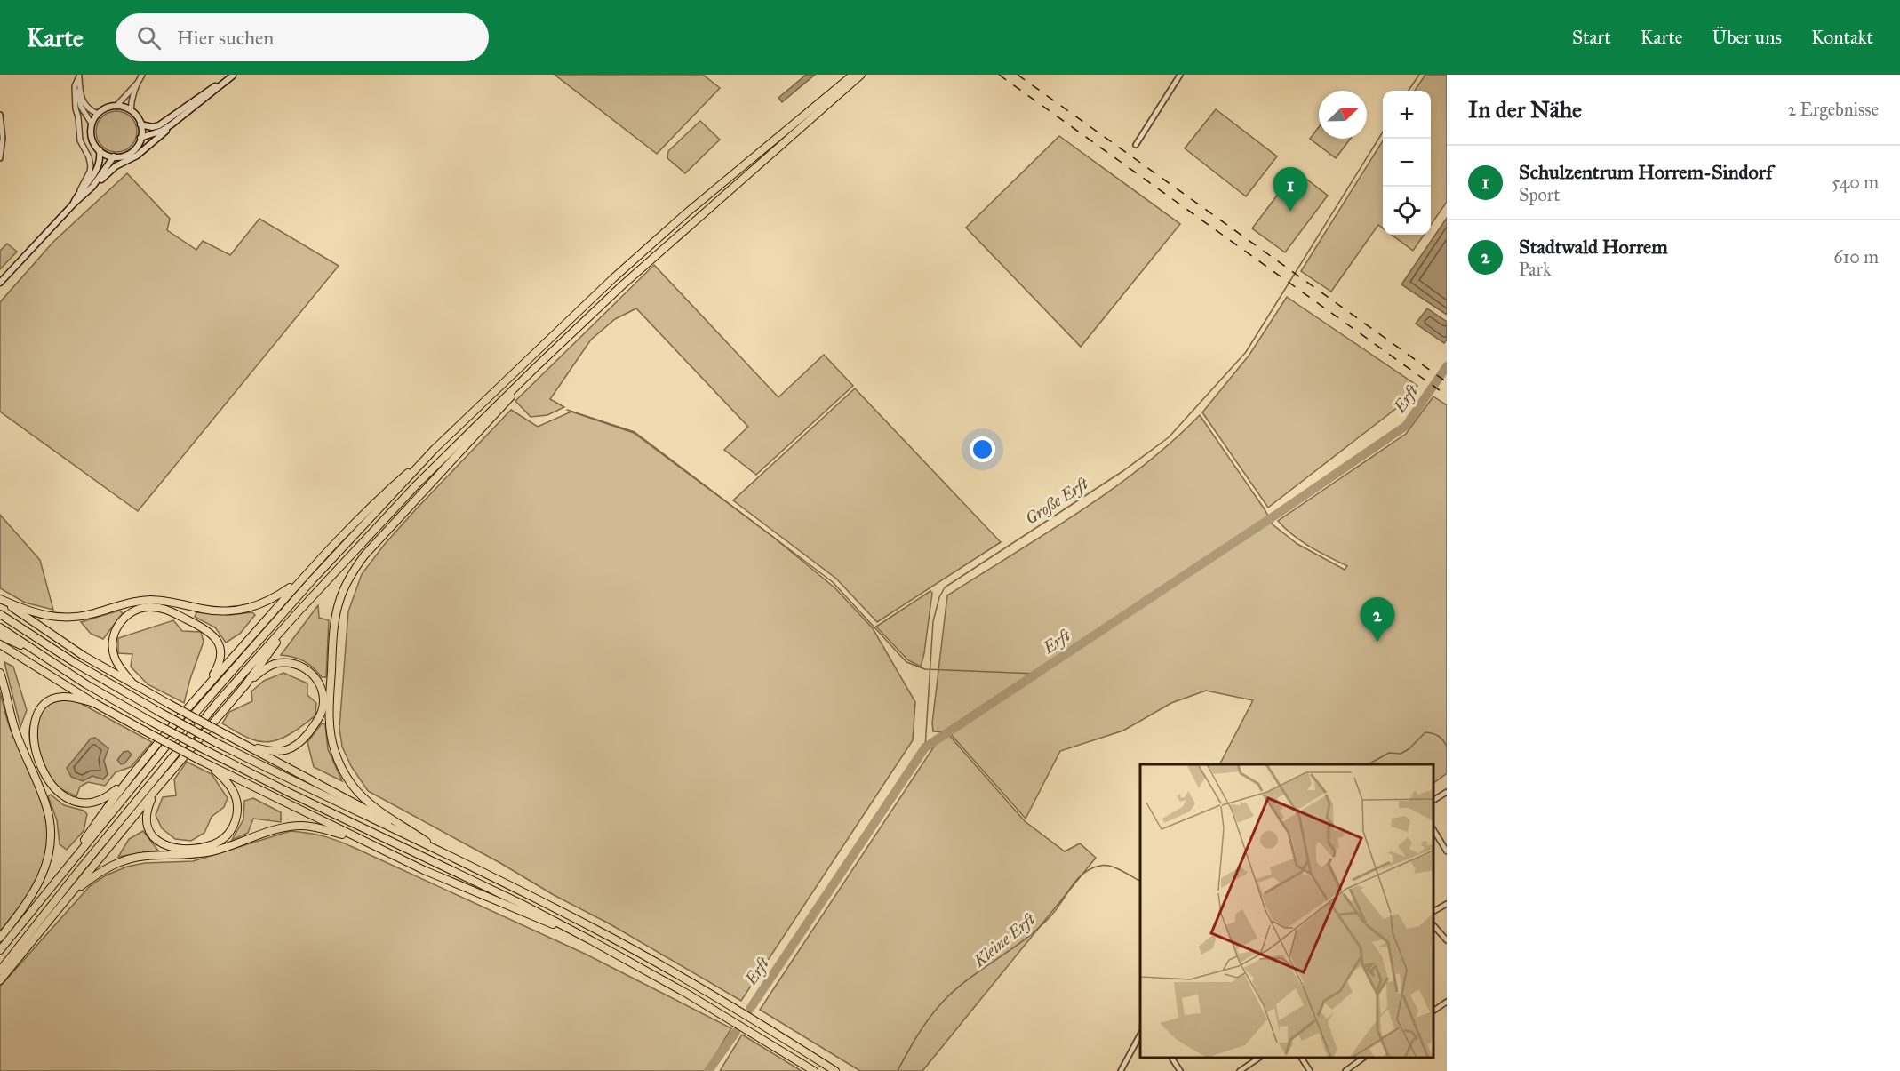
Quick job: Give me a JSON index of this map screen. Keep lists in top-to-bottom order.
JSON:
{
  "water": ["Erft", "Große Erft", "Kleine Erft"],
  "north": "top right",
  "page": {
    "header": "Karte",
    "search": "Hier suchen",
    "nav": [
      "Start",
      "Karte",
      "Über uns",
      "Kontakt"
    ],
    "heading": ["In der Nähe", "2 Ergebnisse"],
    "map_buttons": ["+", "−"],
    "list": [
      {
        "mark": "1",
        "name": "Schulzentrum Horrem-Sindorf",
        "note": "Sport",
        "value": "540 m"
      },
      {
        "mark": "2",
        "name": "Stadtwald Horrem",
        "note": "Park",
        "value": "610 m"
      }
    ],
    "pins": ["1", "2"]
  }
}
